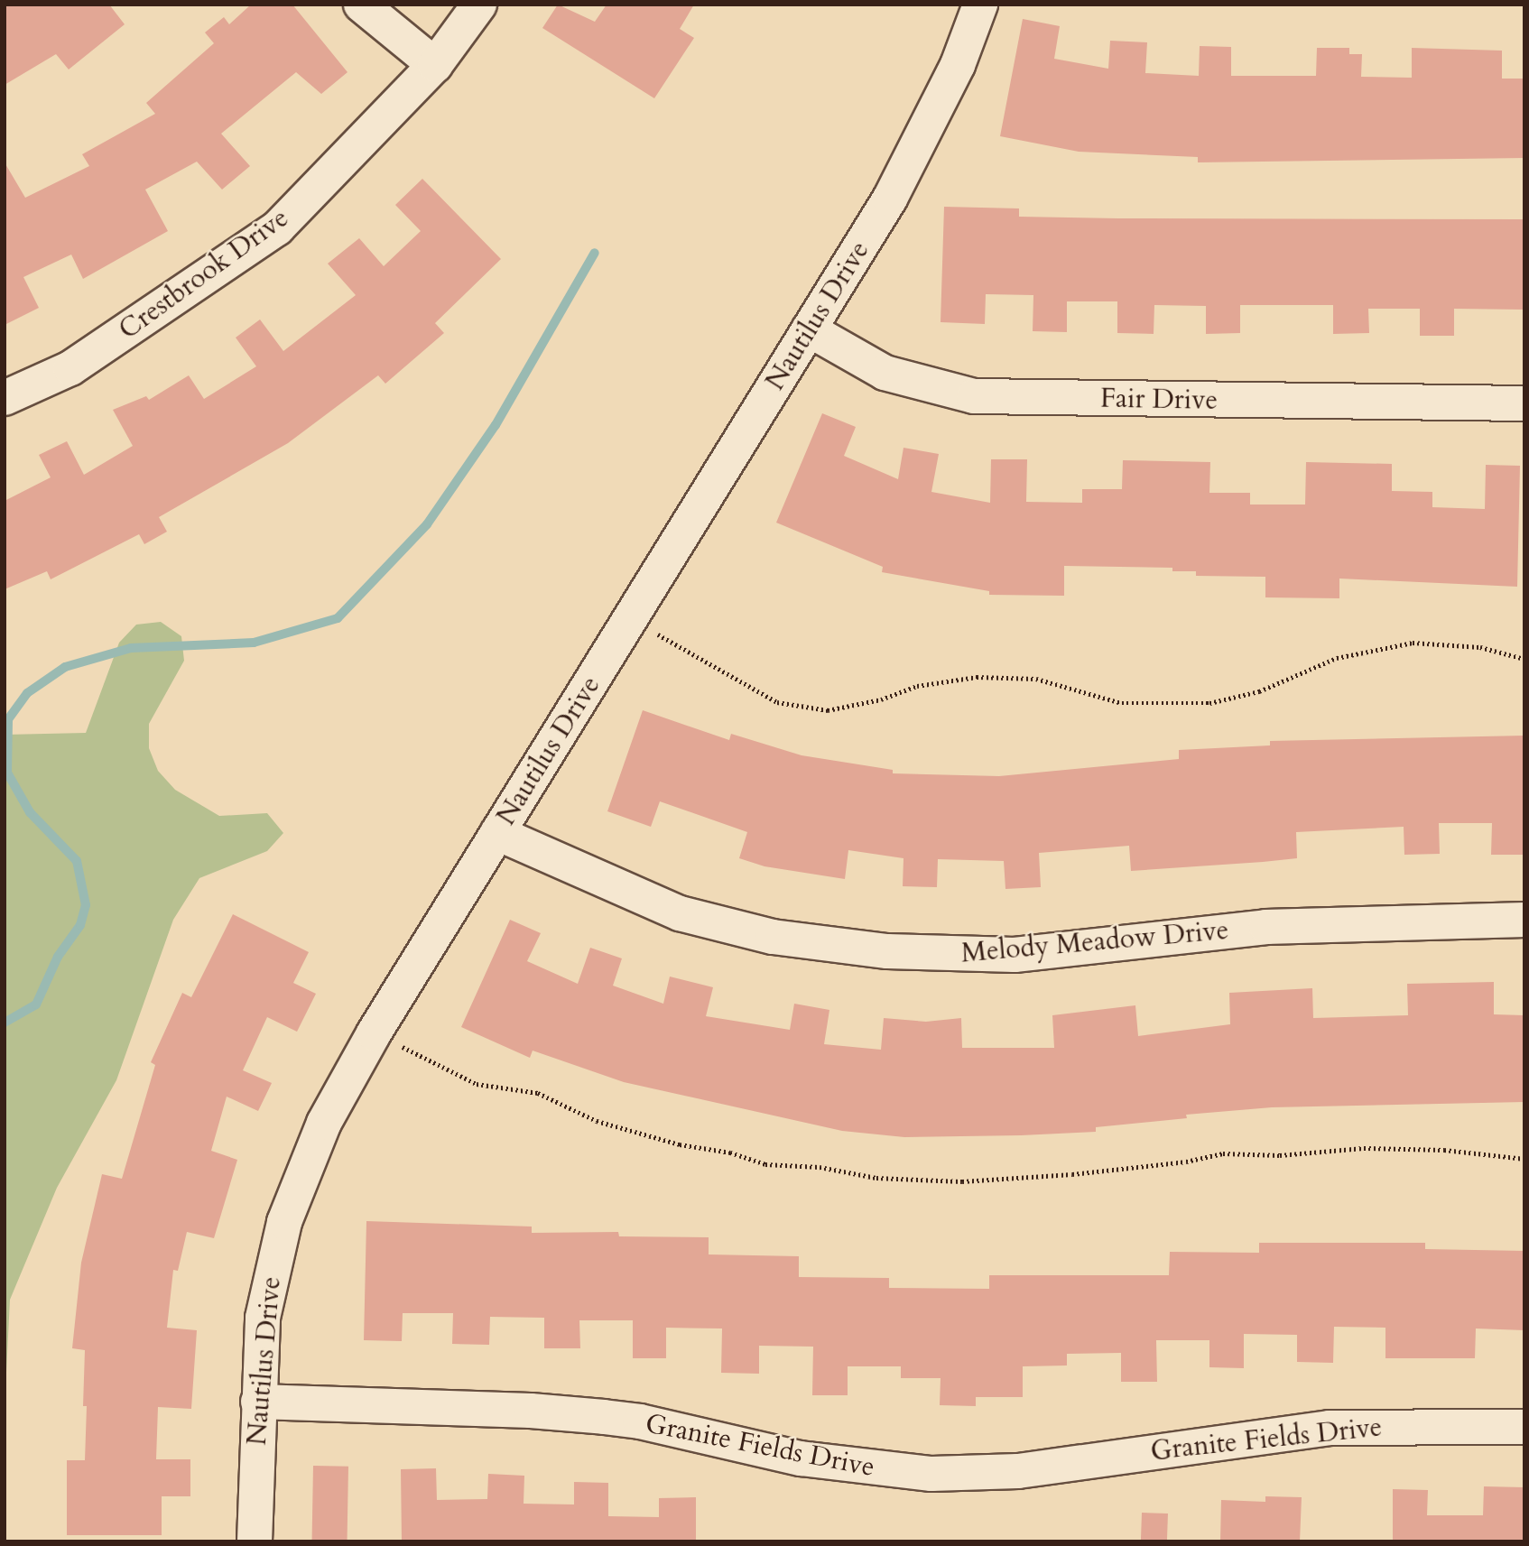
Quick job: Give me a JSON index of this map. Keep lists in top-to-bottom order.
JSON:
{
  "streets": {
    "street": [
      "Crestbrook Drive",
      "Nautilus Drive",
      "Fair Drive",
      "Melody Meadow Drive",
      "Granite Fields Drive"
    ]
  },
  "crossings": [
    ["Nautilus Drive", "Fair Drive"],
    ["Nautilus Drive", "Melody Meadow Drive"],
    ["Nautilus Drive", "Granite Fields Drive"]
  ]
}
